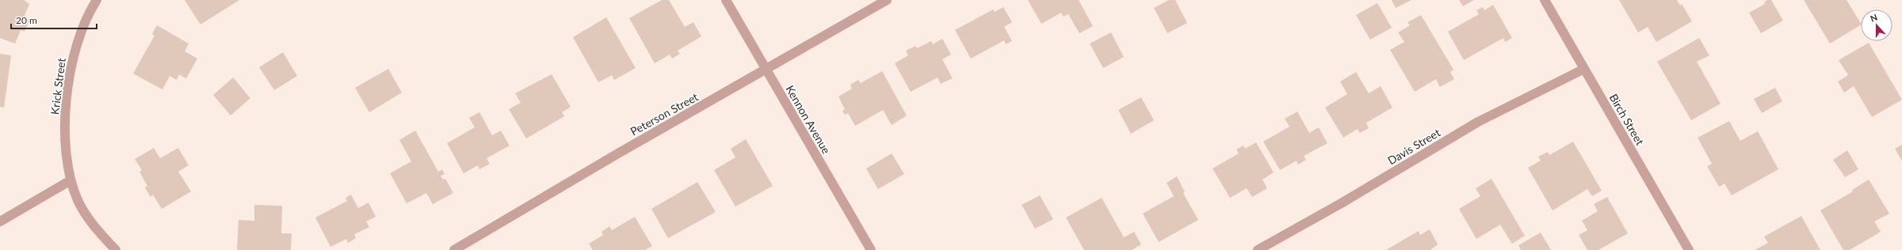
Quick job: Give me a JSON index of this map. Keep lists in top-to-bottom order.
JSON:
{
  "streets": {
    "street": [
      "Krick Street",
      "Peterson Street",
      "Kennon Avenue",
      "Birch Street",
      "Davis Street"
    ]
  },
  "crossings": [
    ["Peterson Street", "Kennon Avenue"],
    ["Birch Street", "Davis Street"]
  ],
  "scale_bar": "20 m",
  "north": "top"
}
